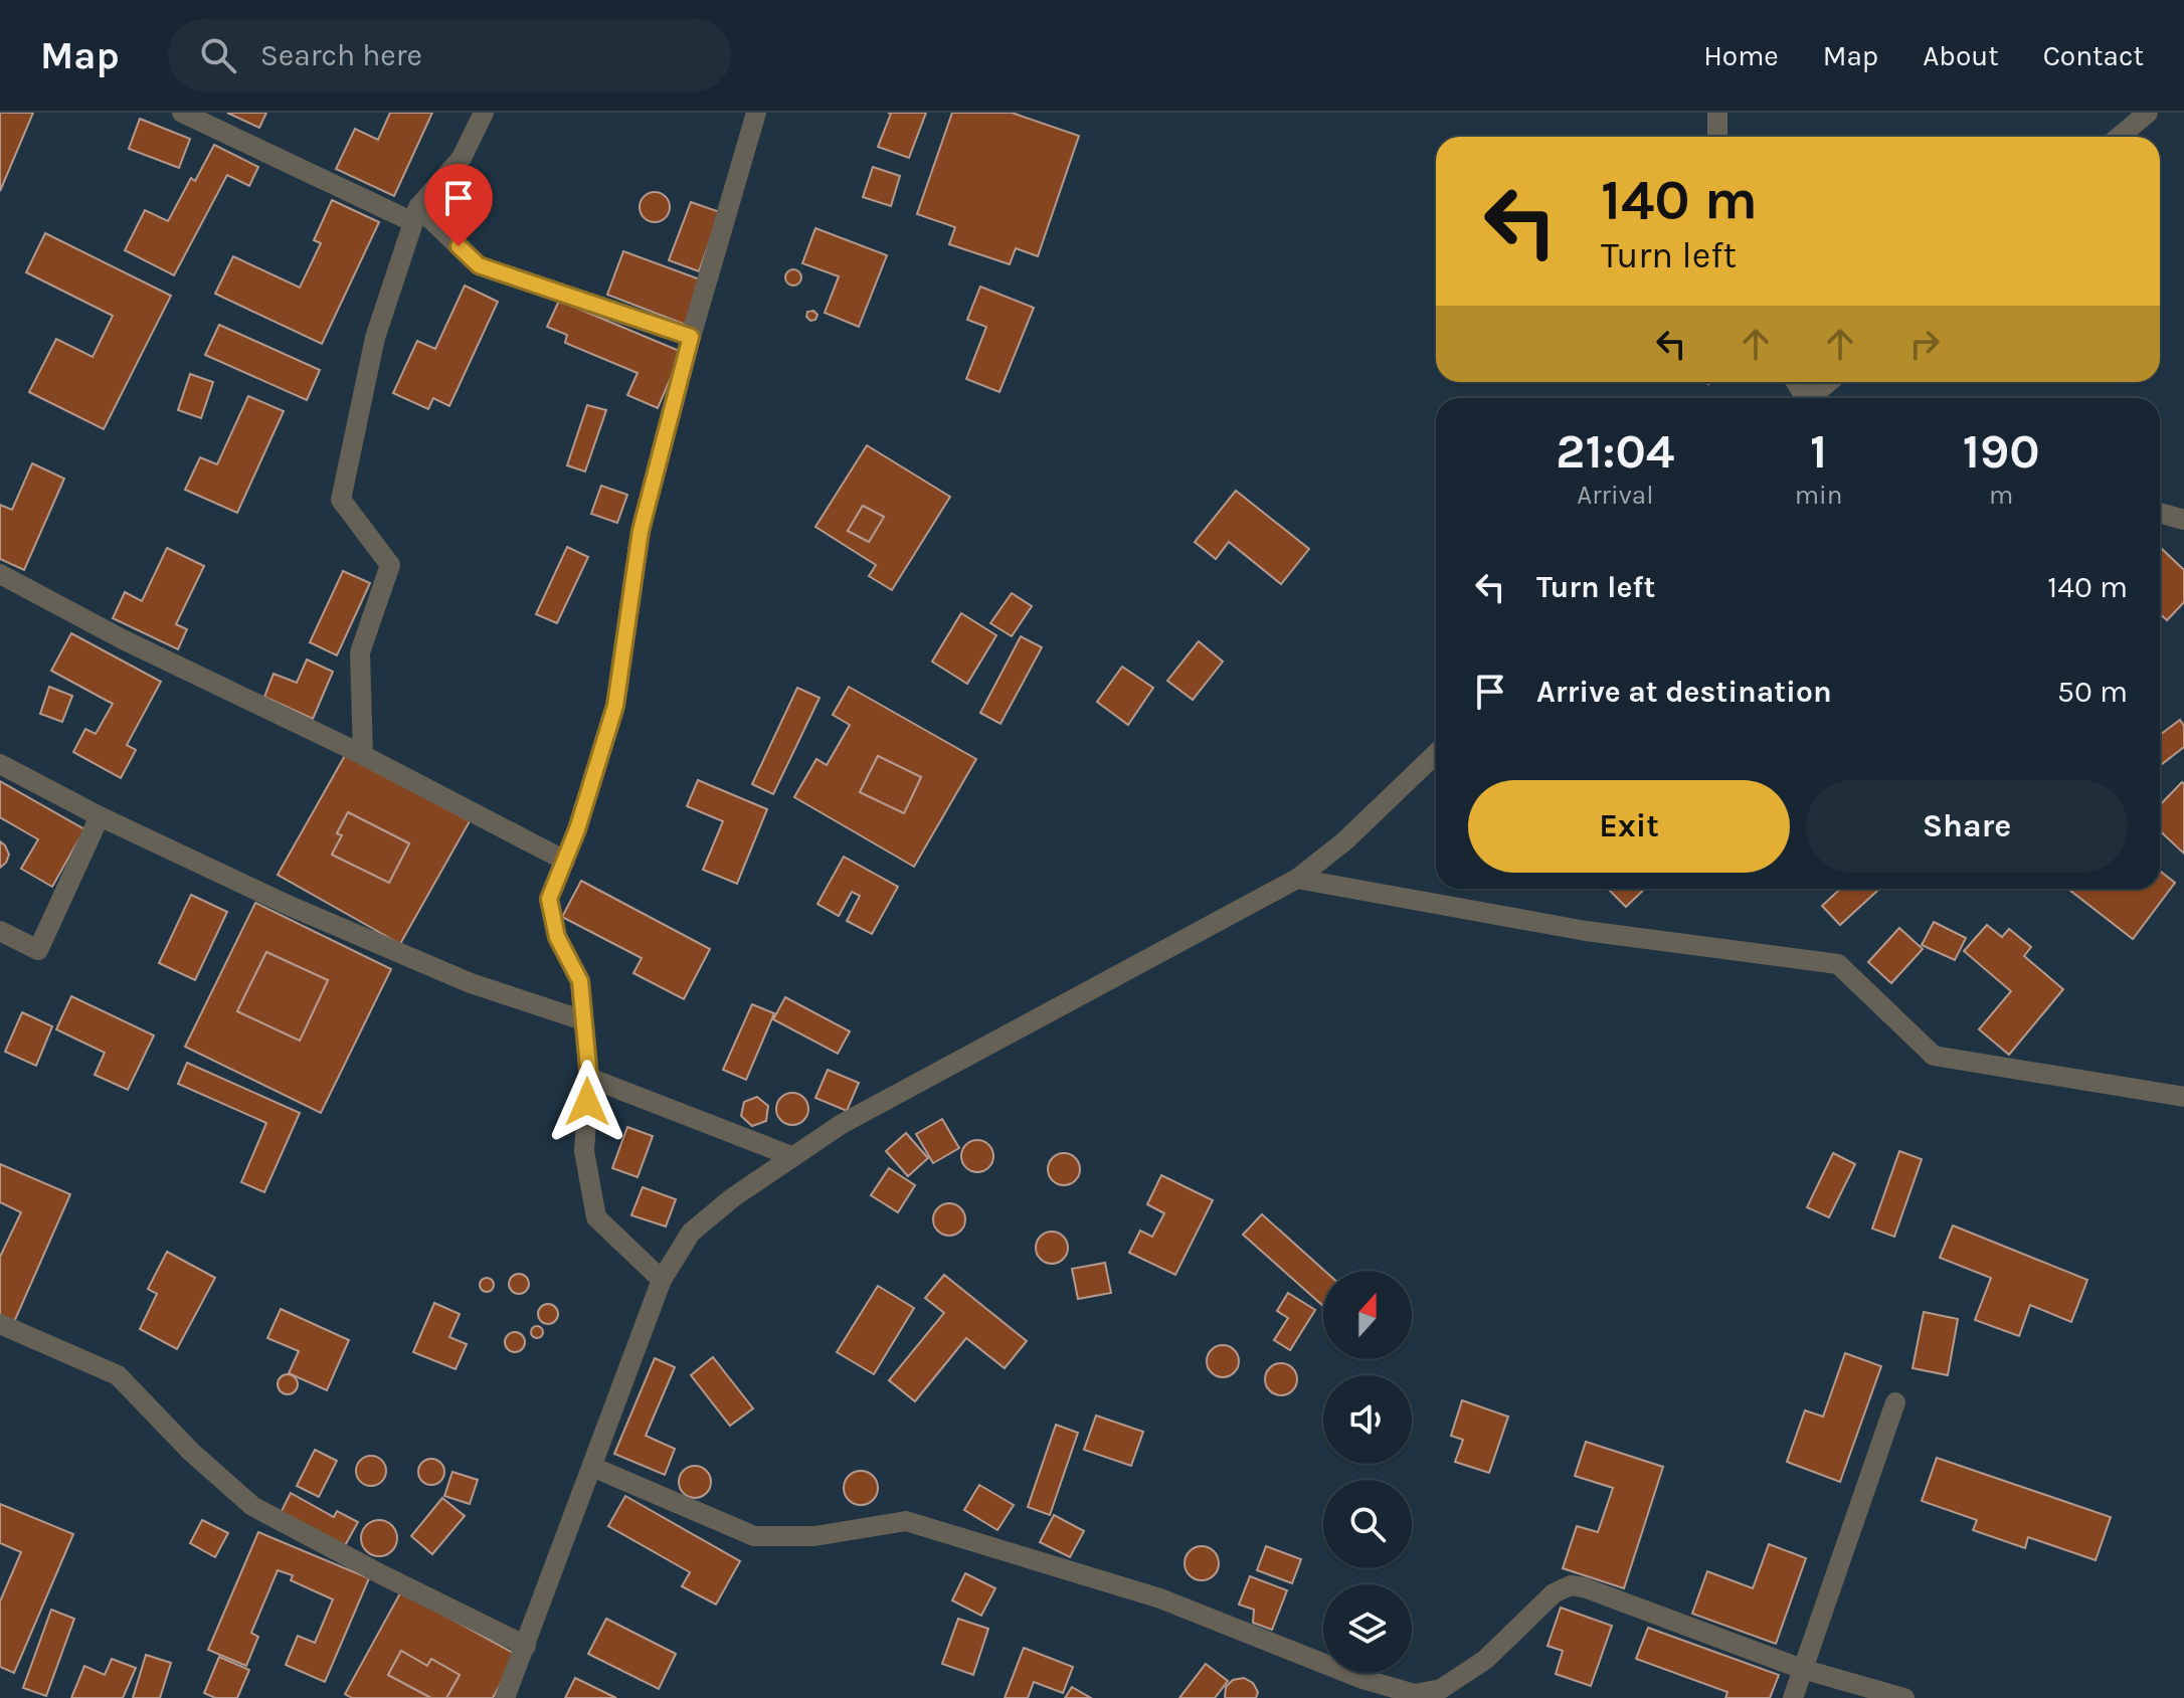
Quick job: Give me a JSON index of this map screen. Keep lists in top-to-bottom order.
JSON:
{
  "north": "top",
  "page": {
    "header": "Map",
    "search": "Search here",
    "nav": [
      "Home",
      "Map",
      "About",
      "Contact"
    ],
    "turn": ["140 m", "Turn left"],
    "eta": [
      "21:04",
      "Arrival",
      "1",
      "min",
      "190",
      "m"
    ],
    "list": [
      {
        "name": "Turn left",
        "value": "140 m"
      },
      {
        "name": "Arrive at destination",
        "value": "50 m"
      }
    ],
    "buttons": ["Exit", "Share"]
  }
}
